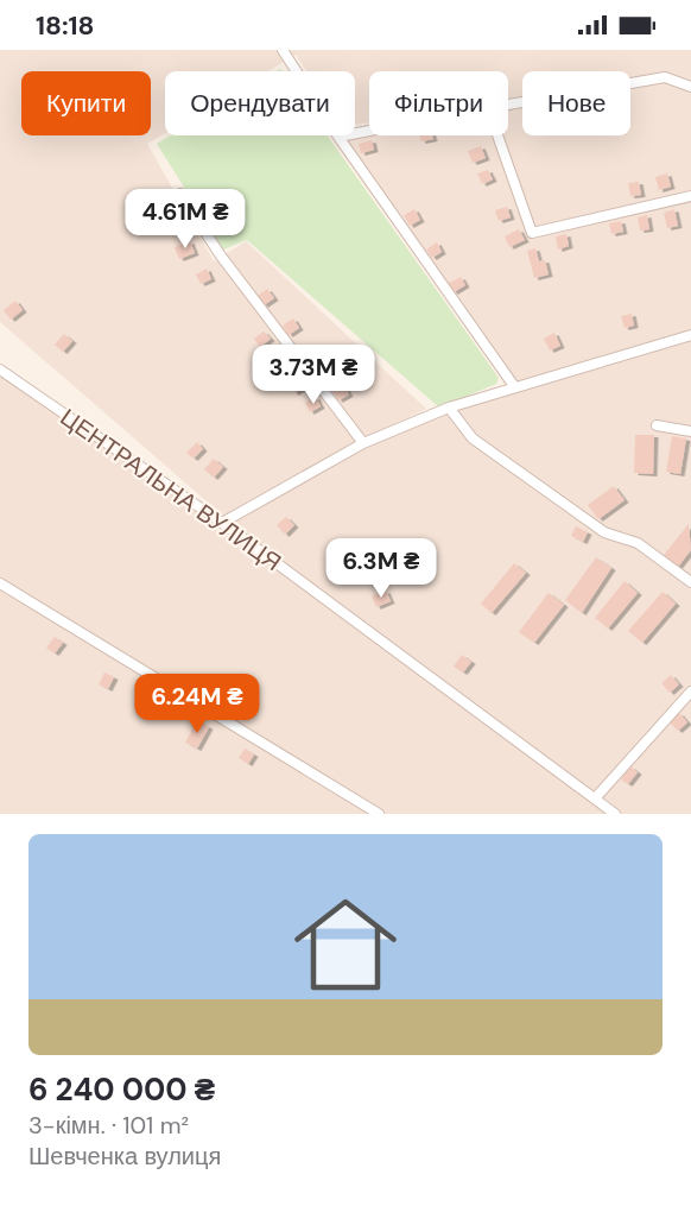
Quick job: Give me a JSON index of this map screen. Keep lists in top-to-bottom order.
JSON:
{
  "streets": {
    "street": ["ЦЕНТРАЛЬНА ВУЛИЦЯ"]
  },
  "page": {
    "status": "18:18",
    "chip": [
      "Купити",
      "Орендувати",
      "Фільтри",
      "Нове"
    ],
    "price": [
      "4.61M ₴",
      "3.73M ₴",
      "6.3M ₴",
      "6.24M ₴"
    ],
    "list": [
      {
        "name": "6 240 000 ₴",
        "note": "3-кімн. · 101 m² · Шевченка вулиця"
      }
    ]
  }
}
